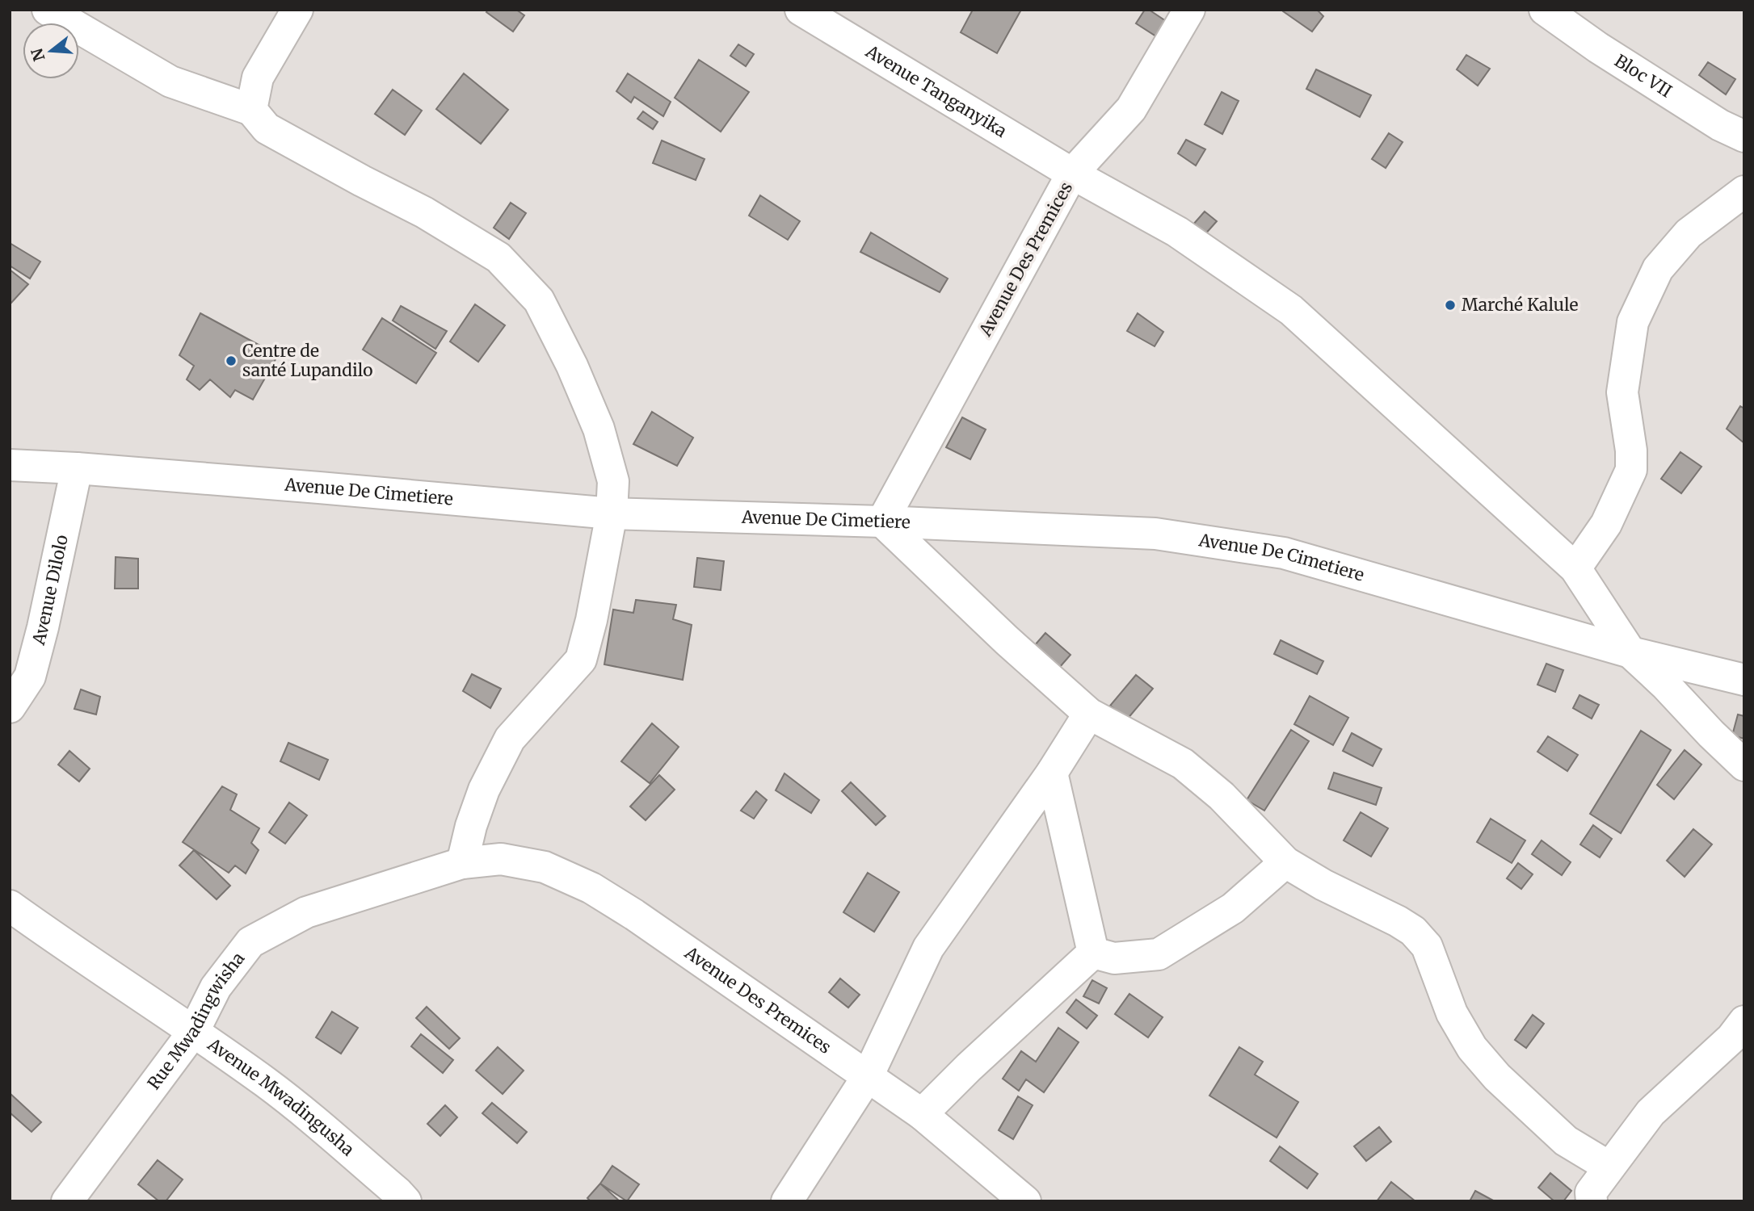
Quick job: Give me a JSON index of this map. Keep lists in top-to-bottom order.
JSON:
{
  "streets": {
    "street": [
      "Bloc VII",
      "Avenue Tanganyika",
      "Avenue Des Premices",
      "Avenue De Cimetiere",
      "Avenue Dilolo",
      "Rue Mwadingwisha",
      "Avenue Mwadingusha"
    ]
  },
  "crossings": [
    ["Avenue Tanganyika", "Avenue Des Premices"],
    ["Avenue Tanganyika", "Avenue De Cimetiere"],
    ["Avenue Des Premices", "Avenue De Cimetiere"],
    ["Avenue Des Premices", "Rue Mwadingwisha"],
    ["Avenue De Cimetiere", "Avenue Dilolo"],
    ["Rue Mwadingwisha", "Avenue Mwadingusha"]
  ],
  "places": ["Marché Kalule", "Centre de santé Lupandilo"],
  "north": "left"
}
